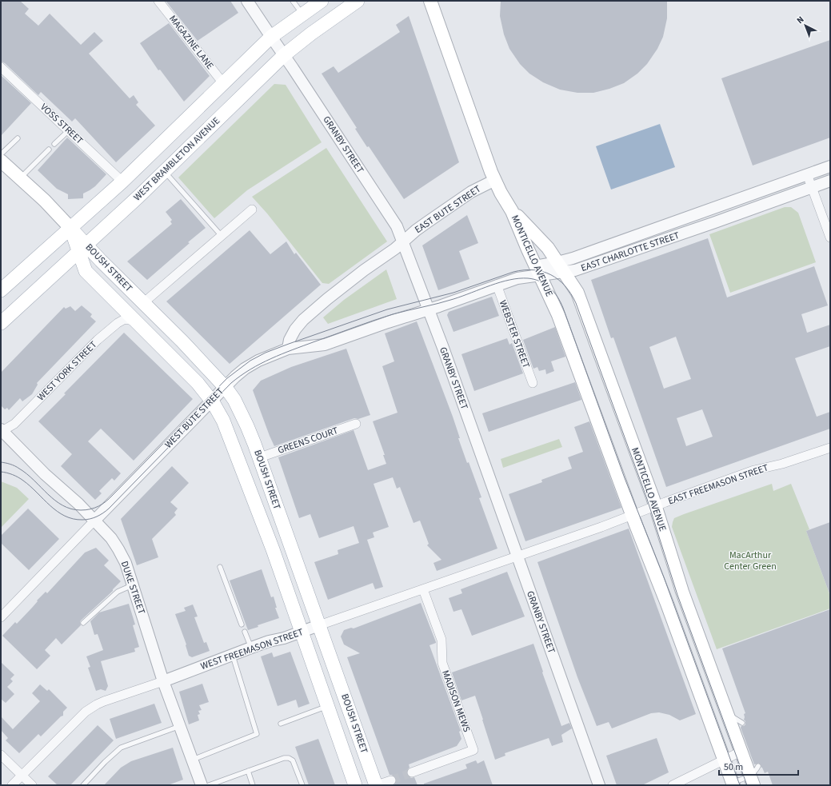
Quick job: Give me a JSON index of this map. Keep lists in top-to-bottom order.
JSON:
{
  "streets": {
    "main road": ["WEST BRAMBLETON AVENUE", "MONTICELLO AVENUE", "BOUSH STREET"],
    "street": [
      "MAGAZINE LANE",
      "VOSS STREET",
      "GRANBY STREET",
      "EAST BUTE STREET",
      "EAST CHARLOTTE STREET",
      "WEBSTER STREET",
      "WEST YORK STREET",
      "WEST BUTE STREET",
      "GREENS COURT",
      "EAST FREEMASON STREET",
      "DUKE STREET",
      "WEST FREEMASON STREET",
      "MADISON MEWS"
    ]
  },
  "crossings": [
    ["GRANBY STREET", "WEST BRAMBLETON AVENUE"],
    ["GRANBY STREET", "EAST BUTE STREET"],
    ["GRANBY STREET", "EAST CHARLOTTE STREET"],
    ["GRANBY STREET", "WEST BUTE STREET"],
    ["GRANBY STREET", "EAST FREEMASON STREET"],
    ["GRANBY STREET", "WEST FREEMASON STREET"],
    ["WEST BRAMBLETON AVENUE", "BOUSH STREET"],
    ["EAST BUTE STREET", "MONTICELLO AVENUE"],
    ["EAST CHARLOTTE STREET", "MONTICELLO AVENUE"],
    ["EAST CHARLOTTE STREET", "WEBSTER STREET"],
    ["EAST CHARLOTTE STREET", "WEST BUTE STREET"],
    ["MONTICELLO AVENUE", "EAST FREEMASON STREET"],
    ["BOUSH STREET", "WEST YORK STREET"],
    ["BOUSH STREET", "WEST BUTE STREET"],
    ["BOUSH STREET", "GREENS COURT"],
    ["BOUSH STREET", "WEST FREEMASON STREET"],
    ["WEST YORK STREET", "DUKE STREET"],
    ["WEST BUTE STREET", "DUKE STREET"],
    ["EAST FREEMASON STREET", "WEST FREEMASON STREET"],
    ["DUKE STREET", "WEST FREEMASON STREET"],
    ["WEST FREEMASON STREET", "MADISON MEWS"]
  ],
  "parks": ["MacArthur Center Green"],
  "scale_bar": "50 m",
  "north": "top left"
}
